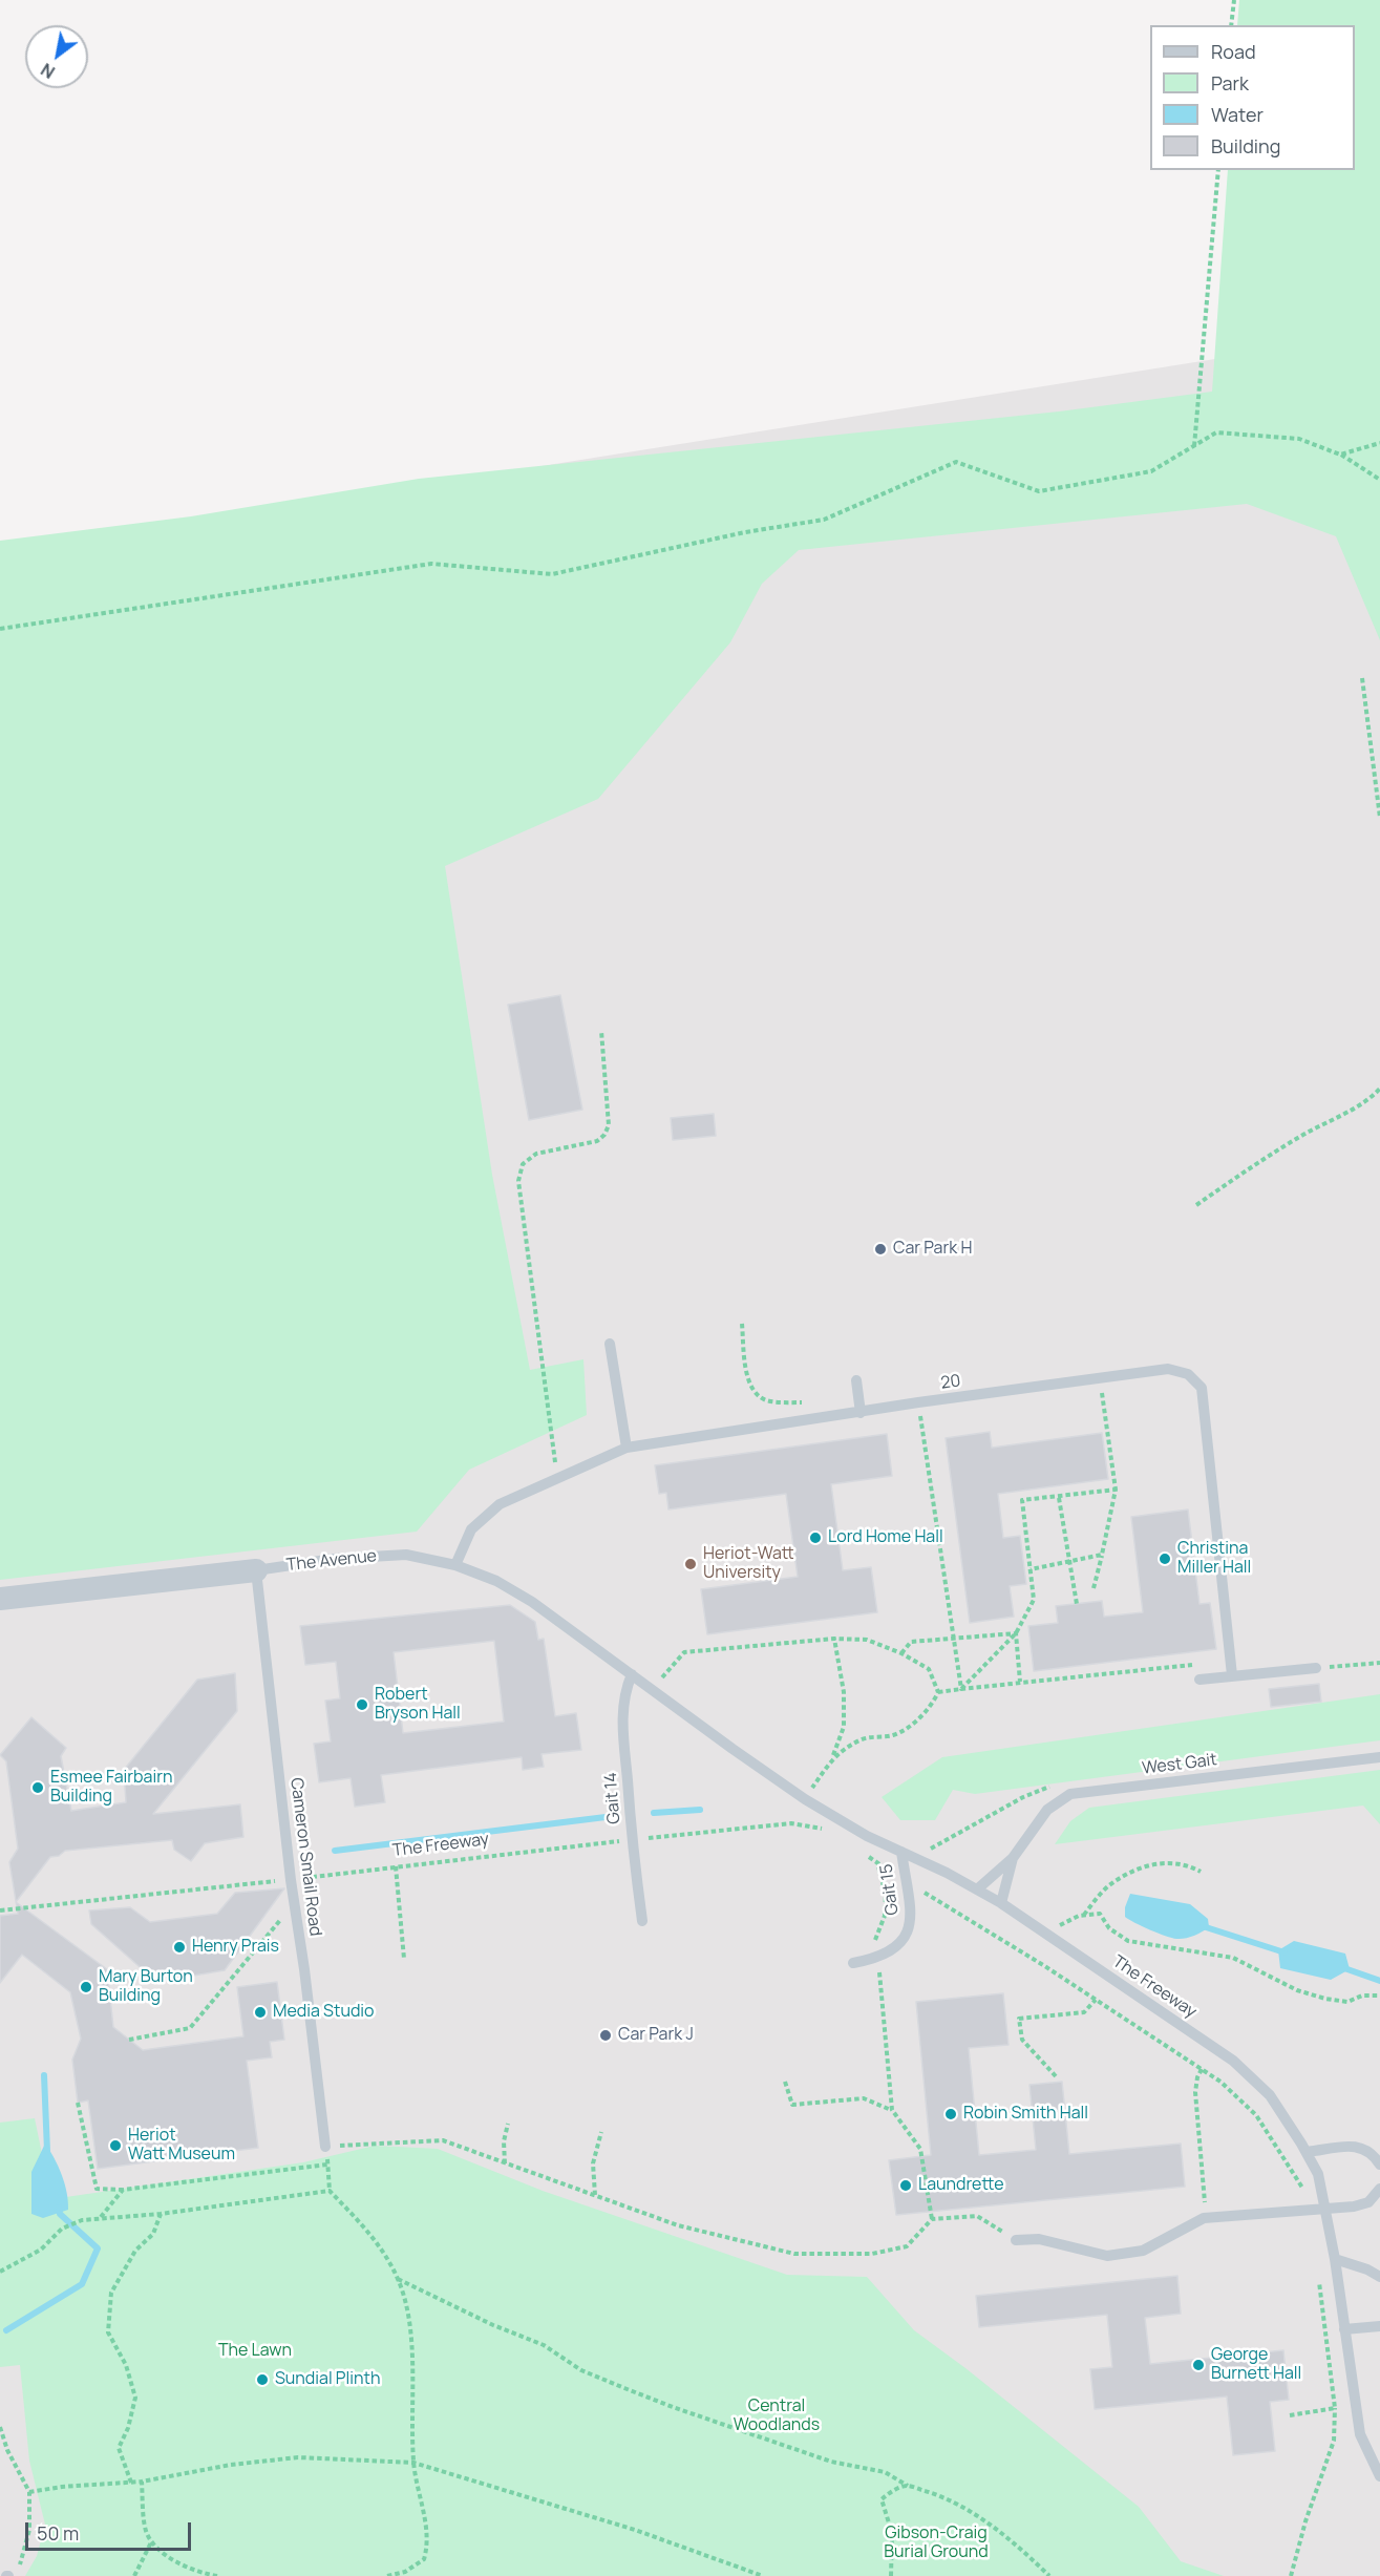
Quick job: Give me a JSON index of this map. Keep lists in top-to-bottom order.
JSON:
{
  "streets": {
    "street": ["The Avenue"],
    "lane": [
      "20",
      "West Gait",
      "Gait 14",
      "The Freeway",
      "Cameron Smail Road",
      "Gait 15"
    ]
  },
  "crossings": [
    ["20", "The Avenue"],
    ["The Avenue", "Gait 14"],
    ["The Avenue", "Cameron Smail Road"],
    ["West Gait", "The Freeway"],
    ["Gait 14", "The Freeway"],
    ["The Freeway", "Cameron Smail Road"],
    ["The Freeway", "Gait 15"]
  ],
  "parks": ["The Lawn", "Central Woodlands", "Gibson-Craig Burial Ground"],
  "places": [
    "Car Park H",
    "Lord Home Hall",
    "Christina Miller Hall",
    "Heriot-Watt University",
    "Robert Bryson Hall",
    "Esmee Fairbairn Building",
    "Henry Prais",
    "Mary Burton Building",
    "Media Studio",
    "Car Park J",
    "Robin Smith Hall",
    "Heriot Watt Museum",
    "Laundrette",
    "George Burnett Hall",
    "Sundial Plinth"
  ],
  "legend": [
    "Road",
    "Park",
    "Water",
    "Building"
  ],
  "scale_bar": "50 m",
  "north": "bottom left"
}
